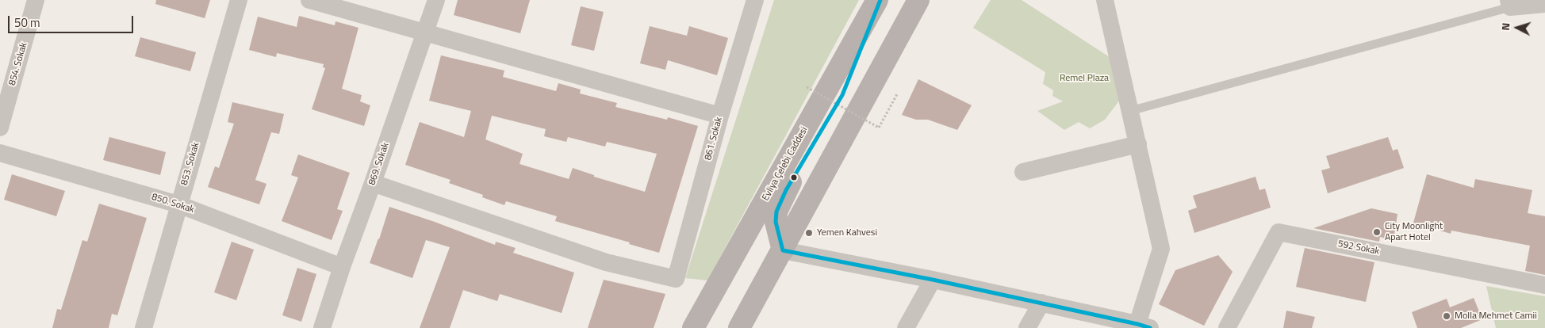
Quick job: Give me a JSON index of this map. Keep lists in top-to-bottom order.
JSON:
{
  "streets": {
    "main road": ["Evliya Çelebi Caddesi"],
    "street": [
      "854. Sokak",
      "861. Sokak",
      "853. Sokak",
      "869. Sokak",
      "850. Sokak",
      "592 Sokak"
    ]
  },
  "crossings": [
    ["861. Sokak", "869. Sokak"],
    ["853. Sokak", "850. Sokak"],
    ["869. Sokak", "850. Sokak"]
  ],
  "parks": ["Remel Plaza"],
  "places": ["City Moonlight Apart Hotel", "Yemen Kahvesi", "Molla Mehmet Camii"],
  "scale_bar": "50 m",
  "north": "left"
}
